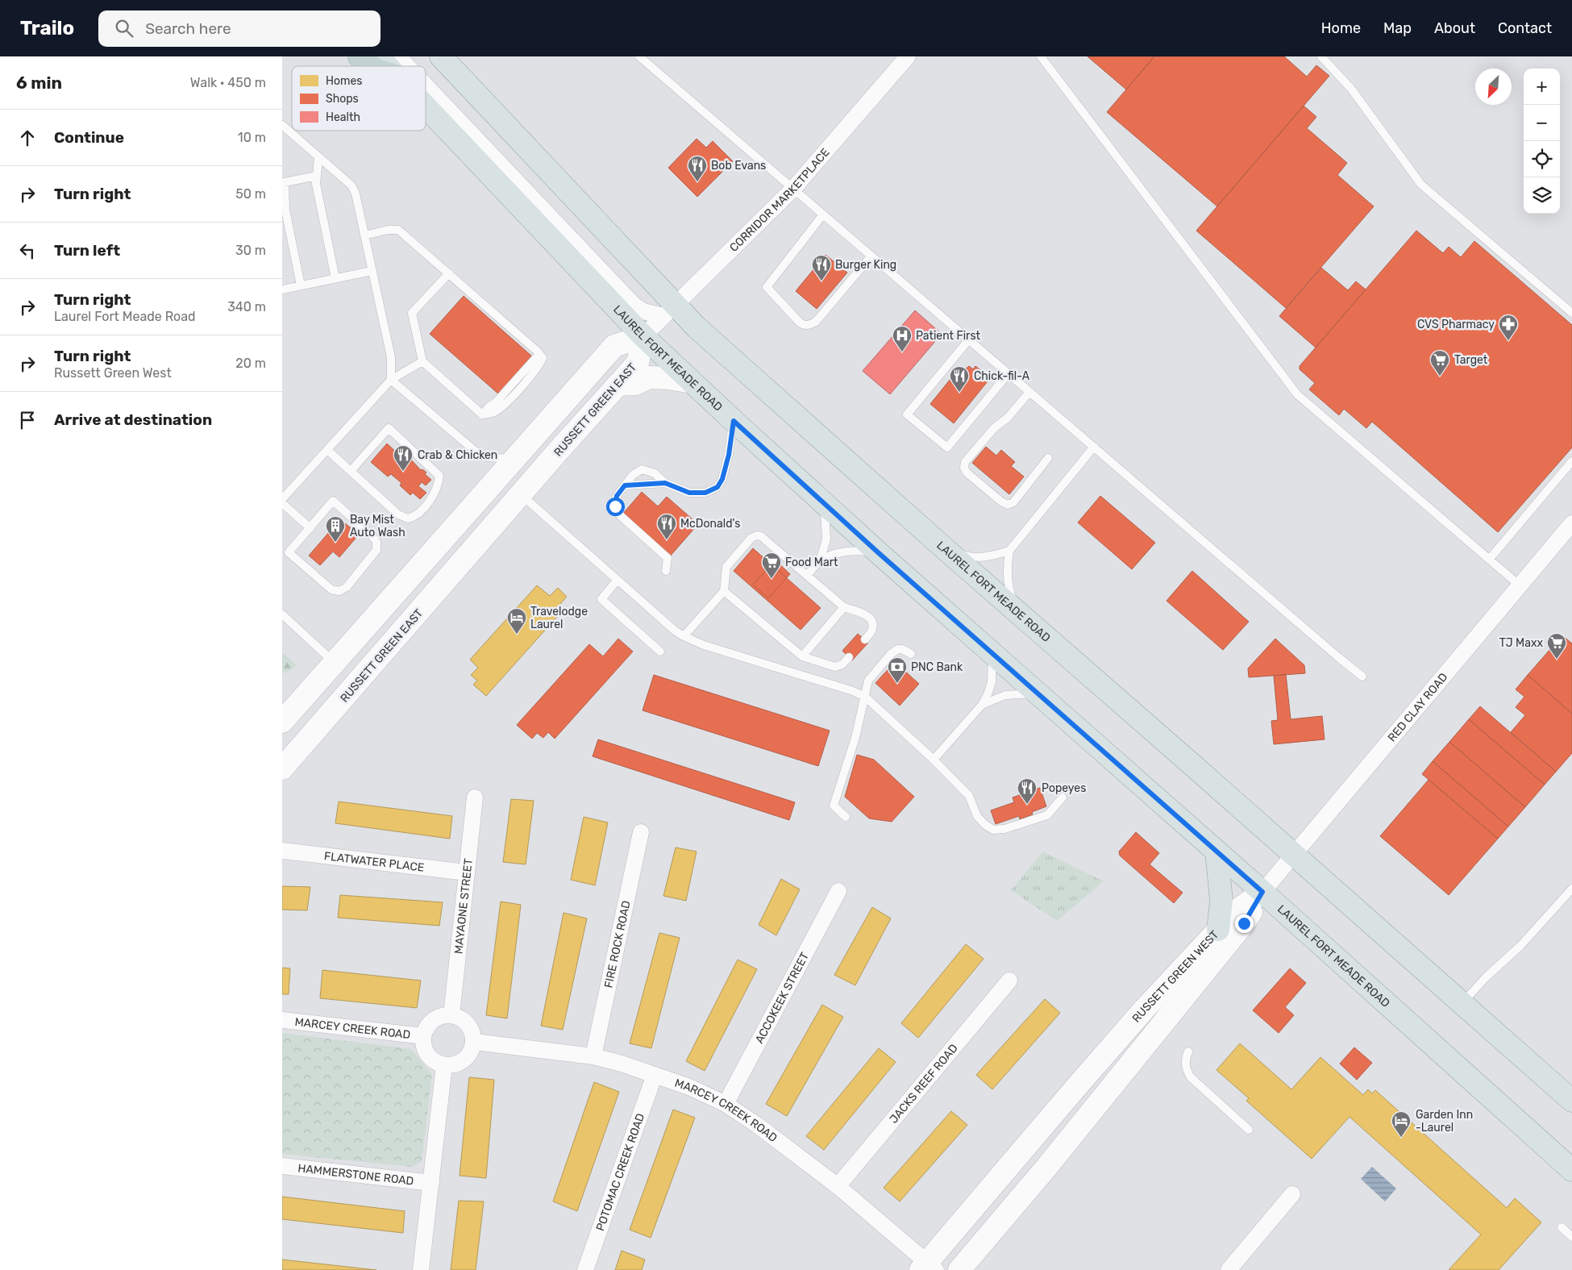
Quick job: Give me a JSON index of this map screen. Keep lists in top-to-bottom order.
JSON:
{
  "streets": {
    "main road": ["LAUREL FORT MEADE ROAD"],
    "street": [
      "CORRIDOR MARKETPLACE",
      "RUSSETT GREEN EAST",
      "RED CLAY ROAD",
      "FLATWATER PLACE",
      "MAYAONE STREET",
      "FIRE ROCK ROAD",
      "RUSSETT GREEN WEST",
      "ACCOKEEK STREET",
      "MARCEY CREEK ROAD",
      "JACKS REEF ROAD",
      "POTOMAC CREEK ROAD",
      "HAMMERSTONE ROAD"
    ]
  },
  "crossings": [
    ["CORRIDOR MARKETPLACE", "LAUREL FORT MEADE ROAD"],
    ["CORRIDOR MARKETPLACE", "RUSSETT GREEN EAST"],
    ["LAUREL FORT MEADE ROAD", "RUSSETT GREEN EAST"],
    ["LAUREL FORT MEADE ROAD", "RED CLAY ROAD"],
    ["LAUREL FORT MEADE ROAD", "RUSSETT GREEN WEST"],
    ["RED CLAY ROAD", "RUSSETT GREEN WEST"],
    ["FLATWATER PLACE", "MAYAONE STREET"],
    ["MAYAONE STREET", "MARCEY CREEK ROAD"],
    ["FIRE ROCK ROAD", "MARCEY CREEK ROAD"],
    ["RUSSETT GREEN WEST", "MARCEY CREEK ROAD"],
    ["ACCOKEEK STREET", "MARCEY CREEK ROAD"],
    ["MARCEY CREEK ROAD", "JACKS REEF ROAD"],
    ["MARCEY CREEK ROAD", "POTOMAC CREEK ROAD"]
  ],
  "places": {
    "restaurant": [
      "Bob Evans",
      "Burger King",
      "Chick-fil-A",
      "Crab & Chicken",
      "McDonald's",
      "Popeyes"
    ],
    "pharmacy": ["CVS Pharmacy"],
    "hospital": ["Patient First"],
    "supermarket": ["Target", "Food Mart", "TJ Maxx"],
    "building": ["Bay Mist Auto Wash"],
    "hotel": ["Travelodge Laurel", "Garden Inn -Laurel"],
    "bank": ["PNC Bank"]
  },
  "legend": ["Homes", "Shops", "Health"],
  "north": "bottom left",
  "page": {
    "header": "Trailo",
    "search": "Search here",
    "nav": [
      "Home",
      "Map",
      "About",
      "Contact"
    ],
    "heading": ["6 min", "Walk · 450 m"],
    "map_buttons": ["+", "−"],
    "list": [
      ["Continue", "10 m"],
      ["Turn right", "50 m"],
      ["Turn left", "30 m"],
      ["Turn right", "Laurel Fort Meade Road", "340 m"],
      ["Turn right", "Russett Green West", "20 m"],
      "Arrive at destination"
    ]
  }
}
